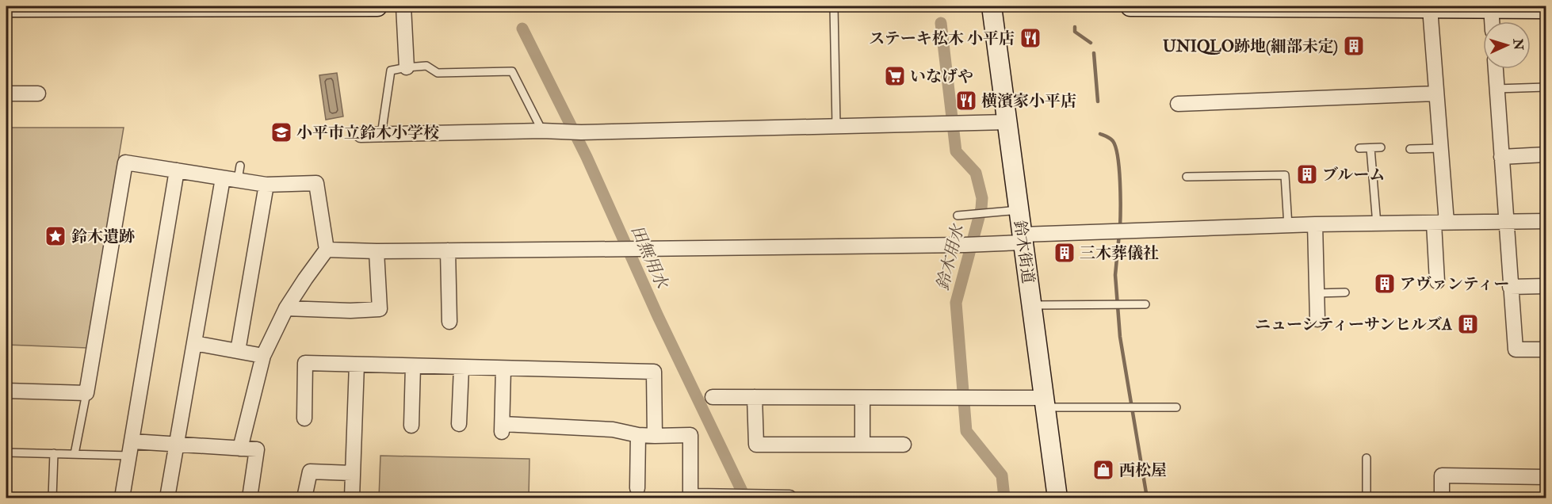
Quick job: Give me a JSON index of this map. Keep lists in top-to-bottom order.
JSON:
{
  "streets": {
    "main road": ["鈴木街道"]
  },
  "water": ["田無用水", "鈴木用水"],
  "places": {
    "restaurant": ["ステーキ松木 小平店", "横濱家小平店"],
    "building": [
      "UNIQLO跡地(細部未定)",
      "ブルーム",
      "三木葬儀社",
      "アヴァンティー",
      "ニューシティーサンヒルズA"
    ],
    "supermarket": ["いなげや"],
    "school or university": ["小平市立鈴木小学校"],
    "place": ["鈴木遺跡"],
    "shop": ["西松屋"]
  },
  "north": "right"
}
